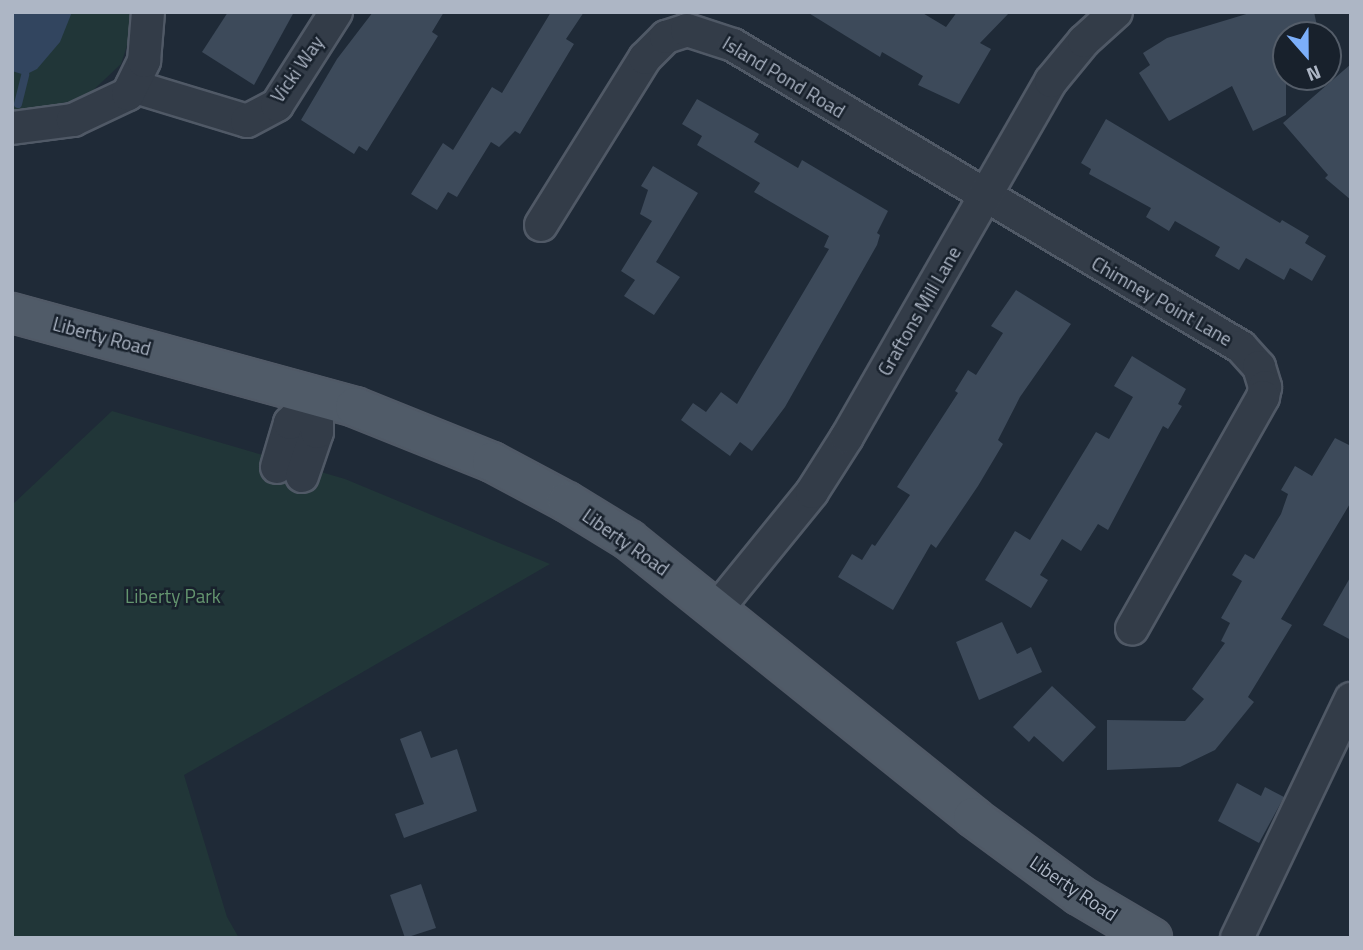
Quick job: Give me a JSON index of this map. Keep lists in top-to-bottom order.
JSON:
{
  "streets": {
    "main road": ["Liberty Road"],
    "street": [
      "Vicki Way",
      "Island Pond Road",
      "Chimney Point Lane",
      "Graftons Mill Lane"
    ]
  },
  "crossings": [
    ["Island Pond Road", "Chimney Point Lane"],
    ["Island Pond Road", "Graftons Mill Lane"],
    ["Chimney Point Lane", "Graftons Mill Lane"],
    ["Graftons Mill Lane", "Liberty Road"]
  ],
  "parks": ["Liberty Park"],
  "north": "bottom"
}
